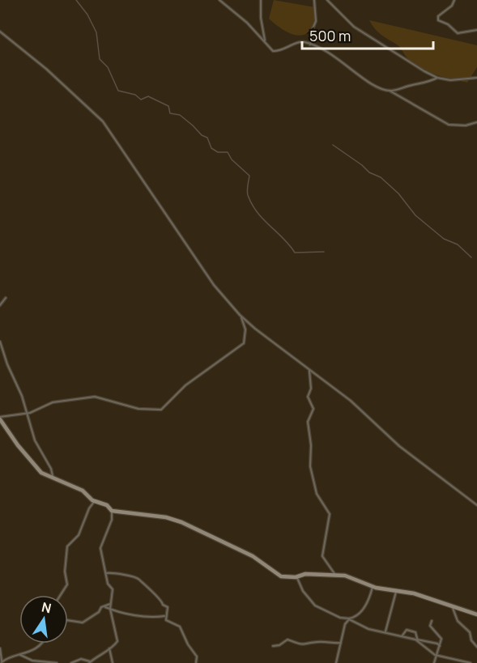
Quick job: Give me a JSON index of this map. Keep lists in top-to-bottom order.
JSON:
{
  "scale_bar": "500 m",
  "north": "top"
}
